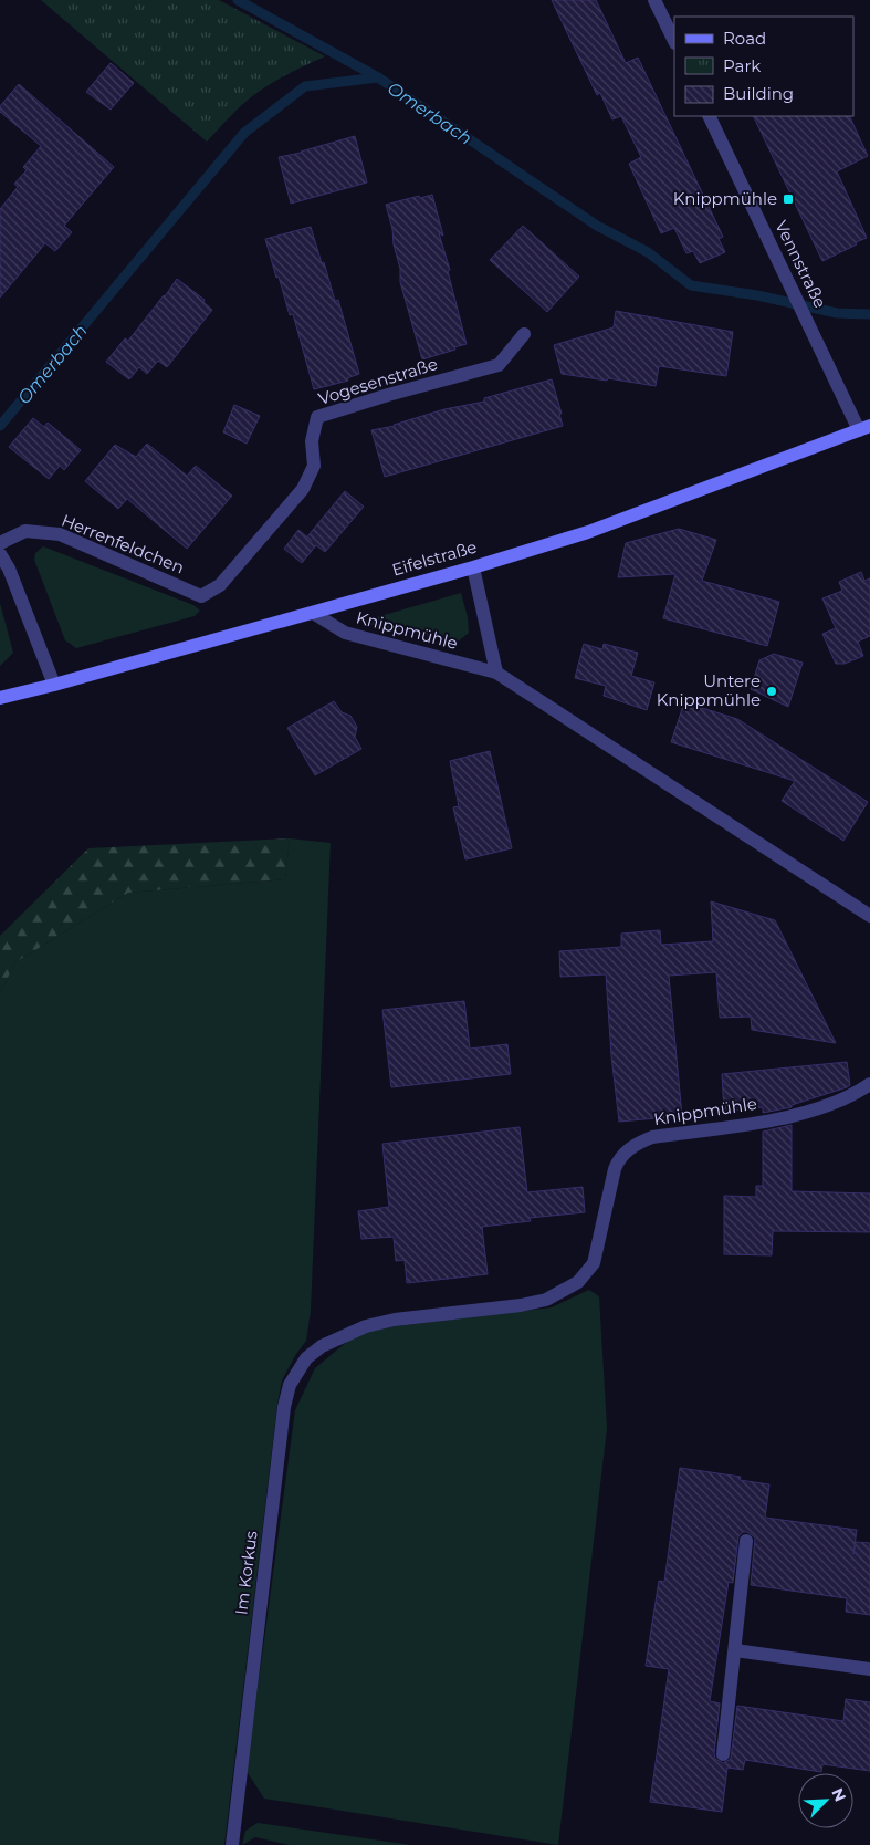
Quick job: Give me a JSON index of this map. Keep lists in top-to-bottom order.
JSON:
{
  "streets": {
    "main road": ["Eifelstraße"],
    "street": [
      "Vennstraße",
      "Vogesenstraße",
      "Herrenfeldchen",
      "Knippmühle",
      "Im Korkus"
    ]
  },
  "crossings": [
    ["Vennstraße", "Eifelstraße"],
    ["Vogesenstraße", "Herrenfeldchen"],
    ["Eifelstraße", "Knippmühle"],
    ["Knippmühle", "Im Korkus"]
  ],
  "water": ["Omerbach"],
  "places": {
    "transit": ["Knippmühle"],
    "other": ["Untere Knippmühle"]
  },
  "legend": ["Road", "Park", "Building"],
  "north": "top right"
}
